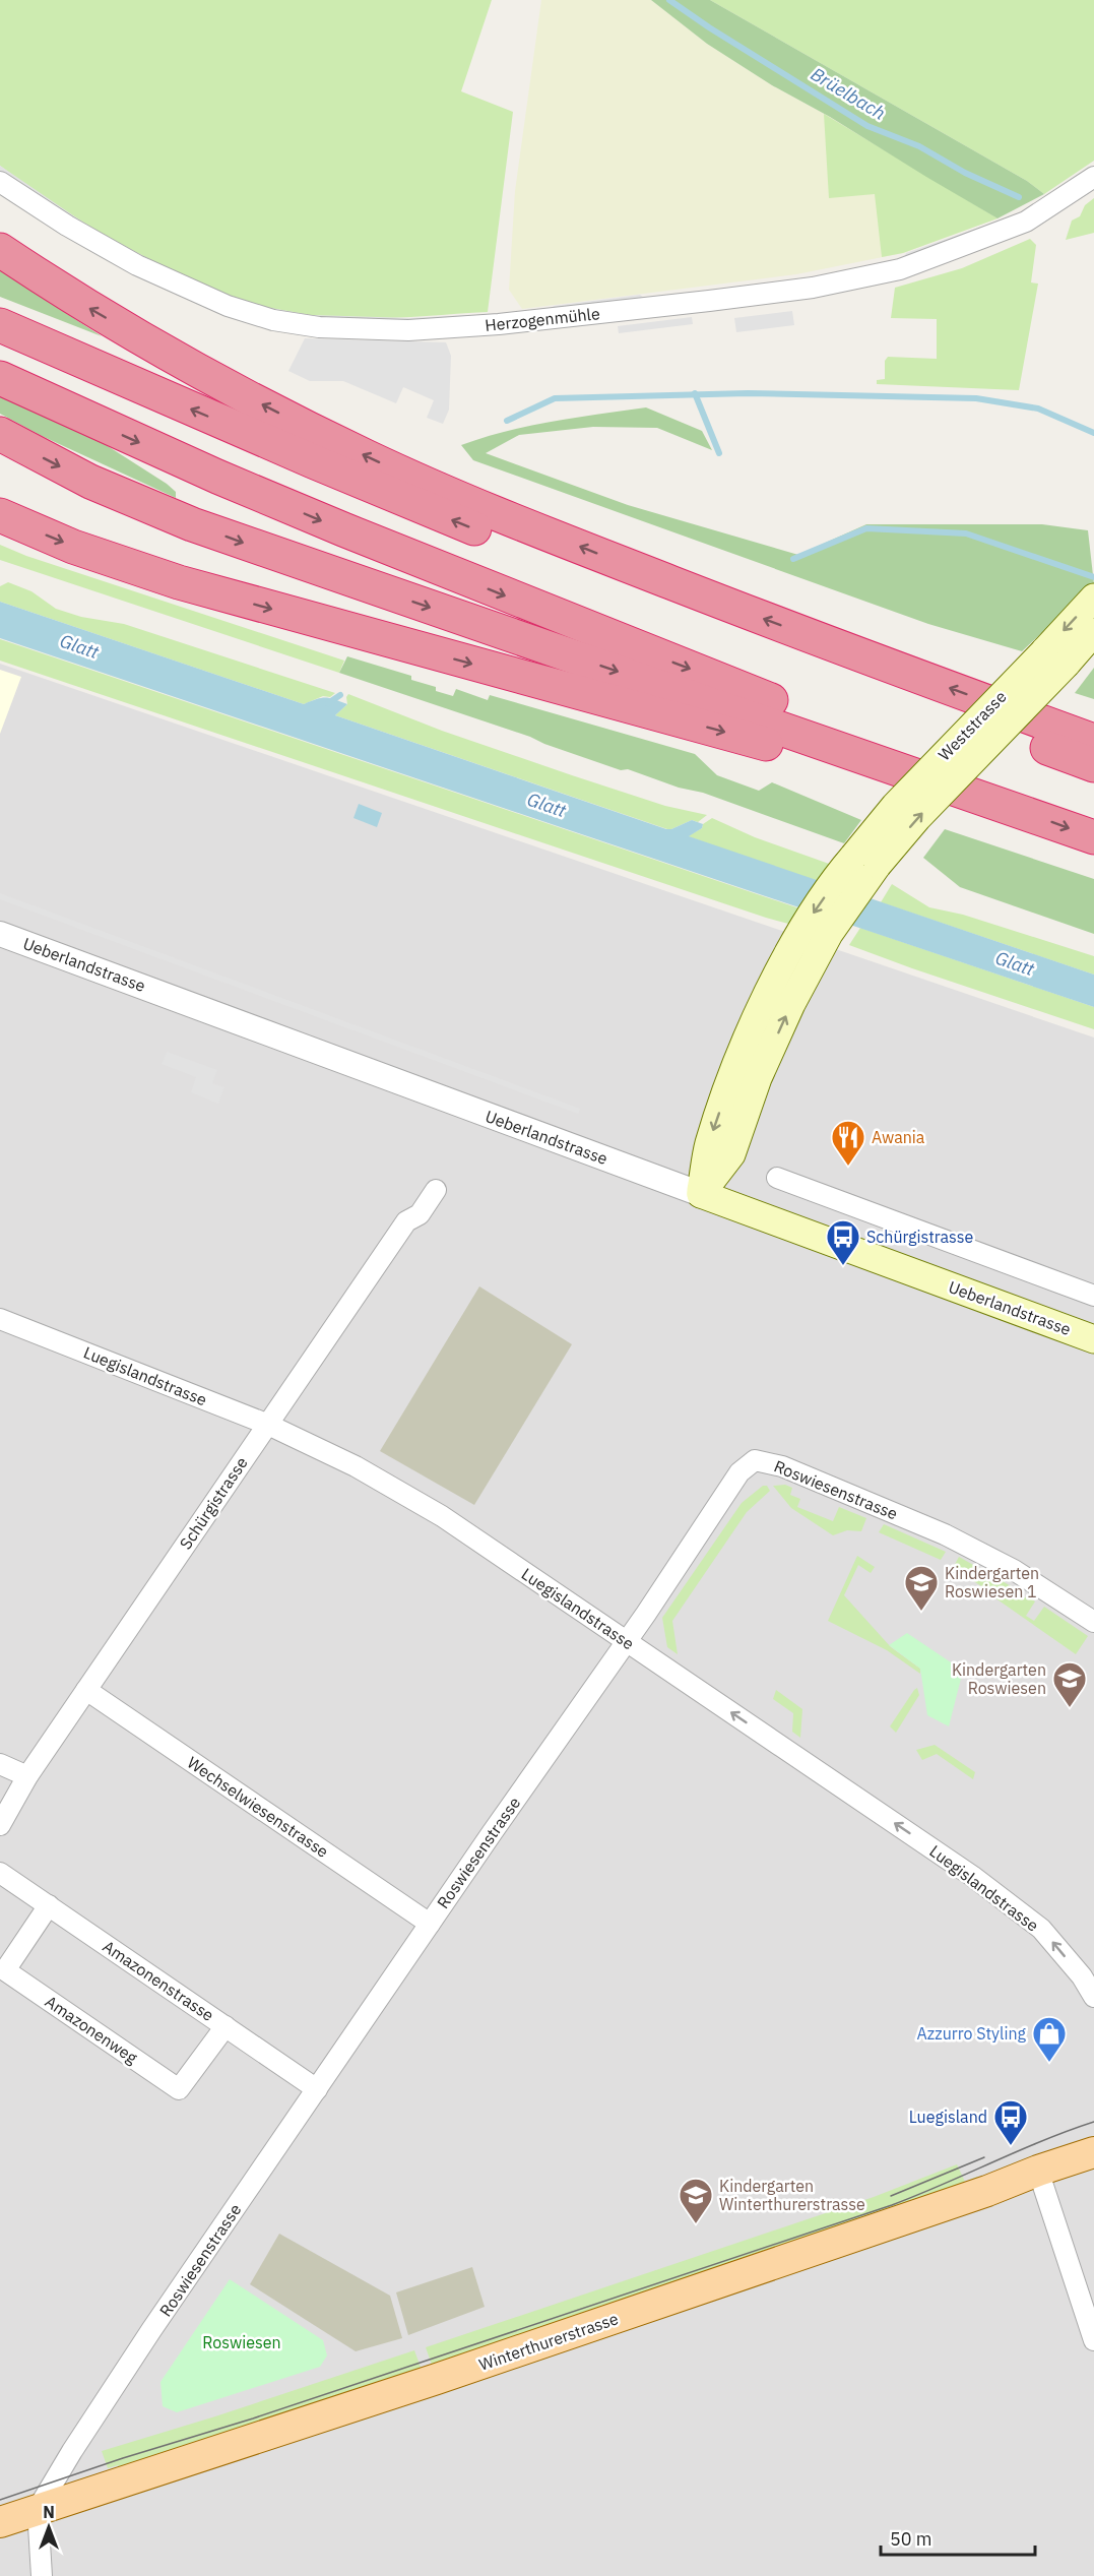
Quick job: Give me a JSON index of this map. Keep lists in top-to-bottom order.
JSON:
{
  "streets": {
    "main road": ["Weststrasse", "Ueberlandstrasse", "Winterthurerstrasse"],
    "street": [
      "Herzogenmühle",
      "Luegislandstrasse",
      "Roswiesenstrasse",
      "Schürgistrasse",
      "Wechselwiesenstrasse",
      "Amazonenstrasse",
      "Amazonenweg"
    ]
  },
  "crossings": [
    ["Luegislandstrasse", "Roswiesenstrasse"],
    ["Luegislandstrasse", "Schürgistrasse"],
    ["Roswiesenstrasse", "Wechselwiesenstrasse"],
    ["Roswiesenstrasse", "Amazonenstrasse"],
    ["Roswiesenstrasse", "Winterthurerstrasse"],
    ["Schürgistrasse", "Wechselwiesenstrasse"],
    ["Amazonenstrasse", "Amazonenweg"]
  ],
  "one_way": ["Luegislandstrasse"],
  "water": ["Brüelbach", "Glatt"],
  "parks": ["Roswiesen"],
  "places": {
    "restaurant": ["Awania"],
    "bus stop": ["Schürgistrasse", "Luegisland"],
    "school or university": ["Kindergarten Roswiesen 1", "Kindergarten Roswiesen", "Kindergarten Winterthurerstrasse"],
    "shop": ["Azzurro Styling"]
  },
  "scale_bar": "50 m",
  "north": "top"
}
